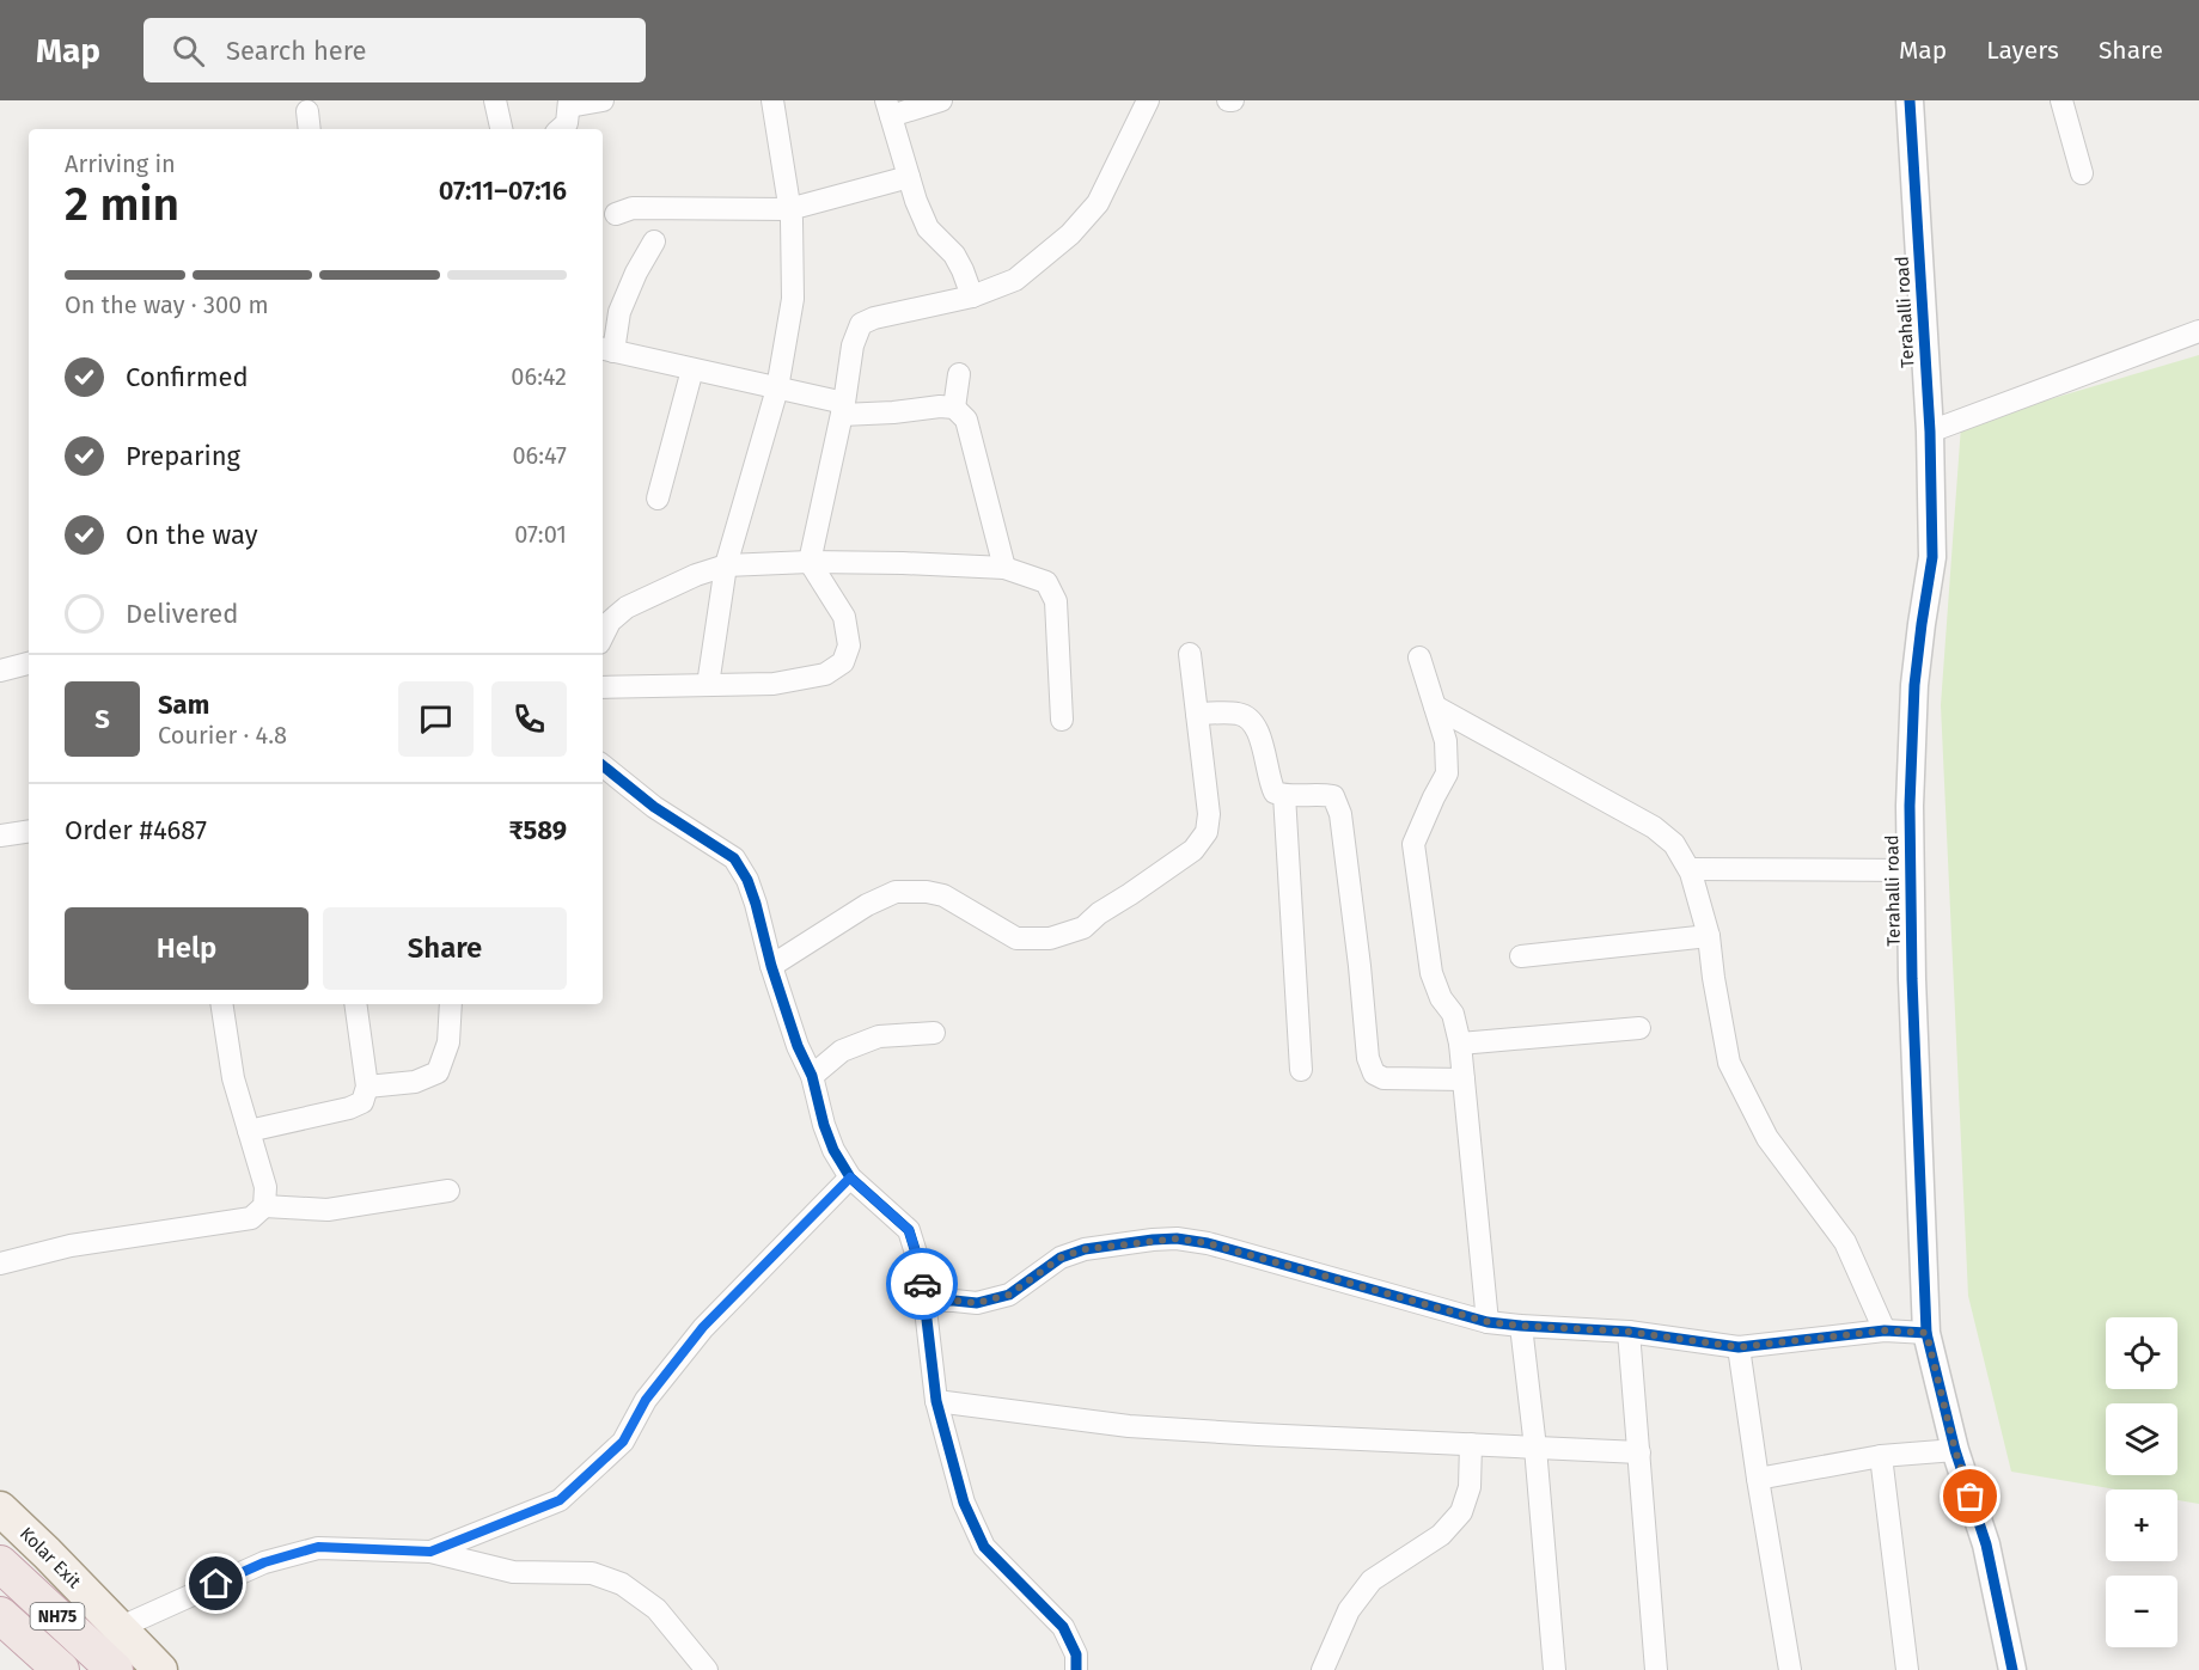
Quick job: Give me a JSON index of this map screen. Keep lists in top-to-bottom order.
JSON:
{
  "streets": {
    "highway": ["NH75"],
    "main road": ["Kolar Exit"],
    "street": ["Terahalli road"]
  },
  "page": {
    "header": "Map",
    "search": "Search here",
    "nav": ["Map", "Layers", "Share"],
    "heading": ["2 min", "Arriving in", "07:11–07:16"],
    "panel": [
      "Sam",
      "Courier · 4.8",
      "Order #4687",
      "₹589"
    ],
    "bar": "On the way · 300 m",
    "list": [
      ["Confirmed", "06:42"],
      ["Preparing", "06:47"],
      ["On the way", "07:01"],
      "Delivered"
    ],
    "round": "S",
    "buttons": ["Help", "Share"],
    "map_buttons": ["+", "−"]
  }
}
